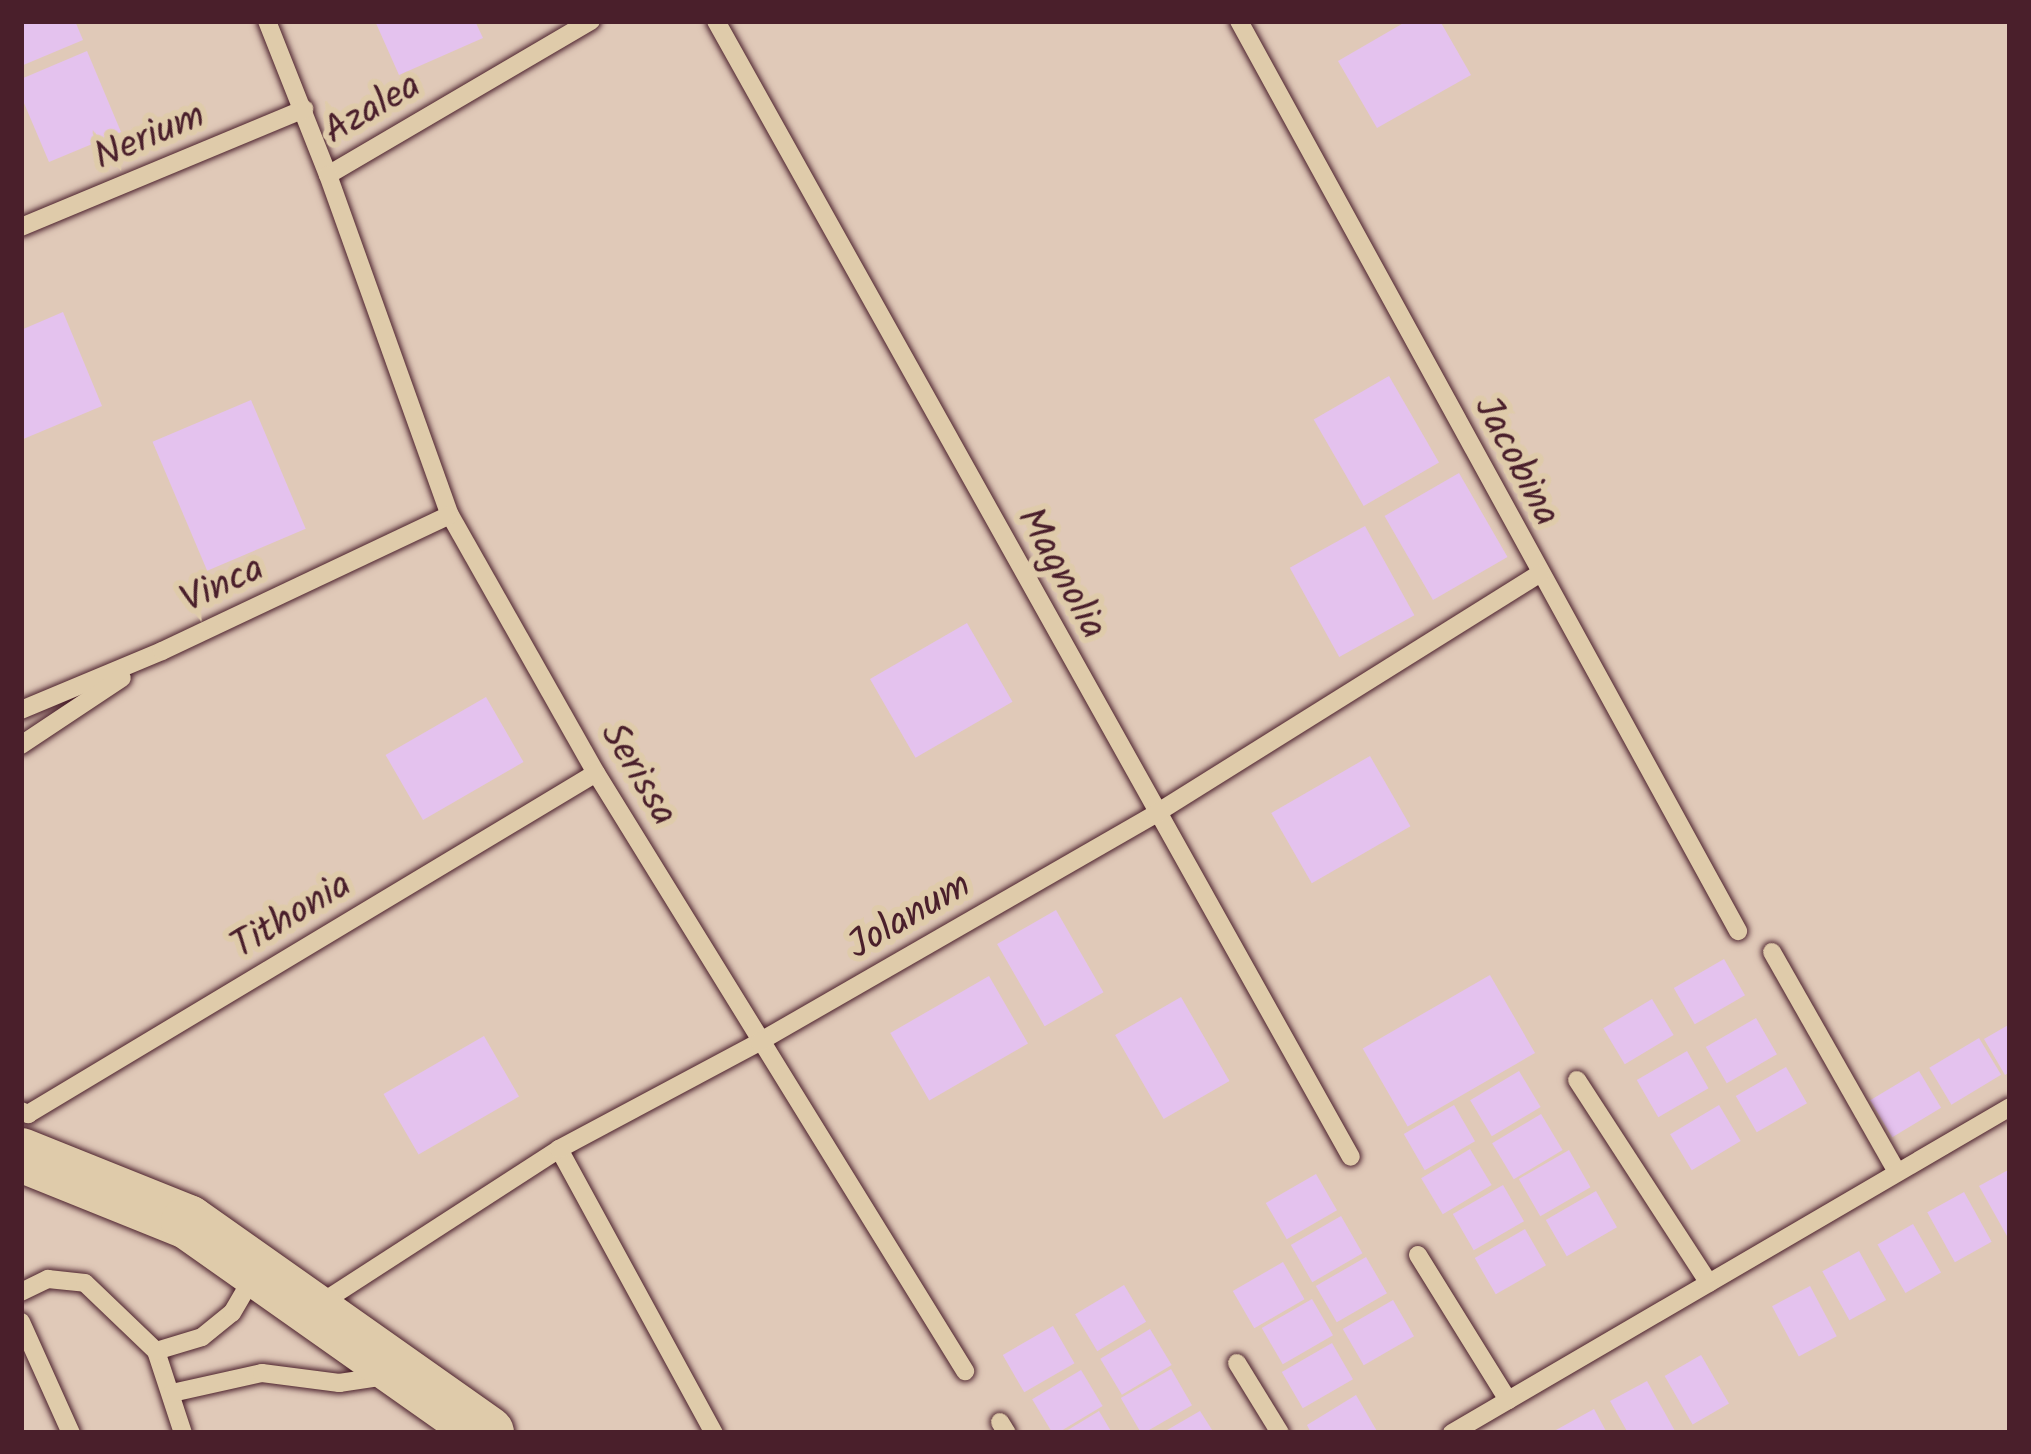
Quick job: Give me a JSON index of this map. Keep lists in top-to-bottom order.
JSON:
{
  "streets": {
    "lane": [
      "Azalea",
      "Nerium",
      "Jacobina",
      "Magnolia",
      "Vinca",
      "Serissa",
      "Tithonia",
      "Jolanum"
    ]
  },
  "crossings": [
    ["Azalea", "Nerium"],
    ["Azalea", "Serissa"],
    ["Jacobina", "Jolanum"],
    ["Magnolia", "Jolanum"],
    ["Vinca", "Serissa"],
    ["Serissa", "Tithonia"],
    ["Serissa", "Jolanum"]
  ]
}
